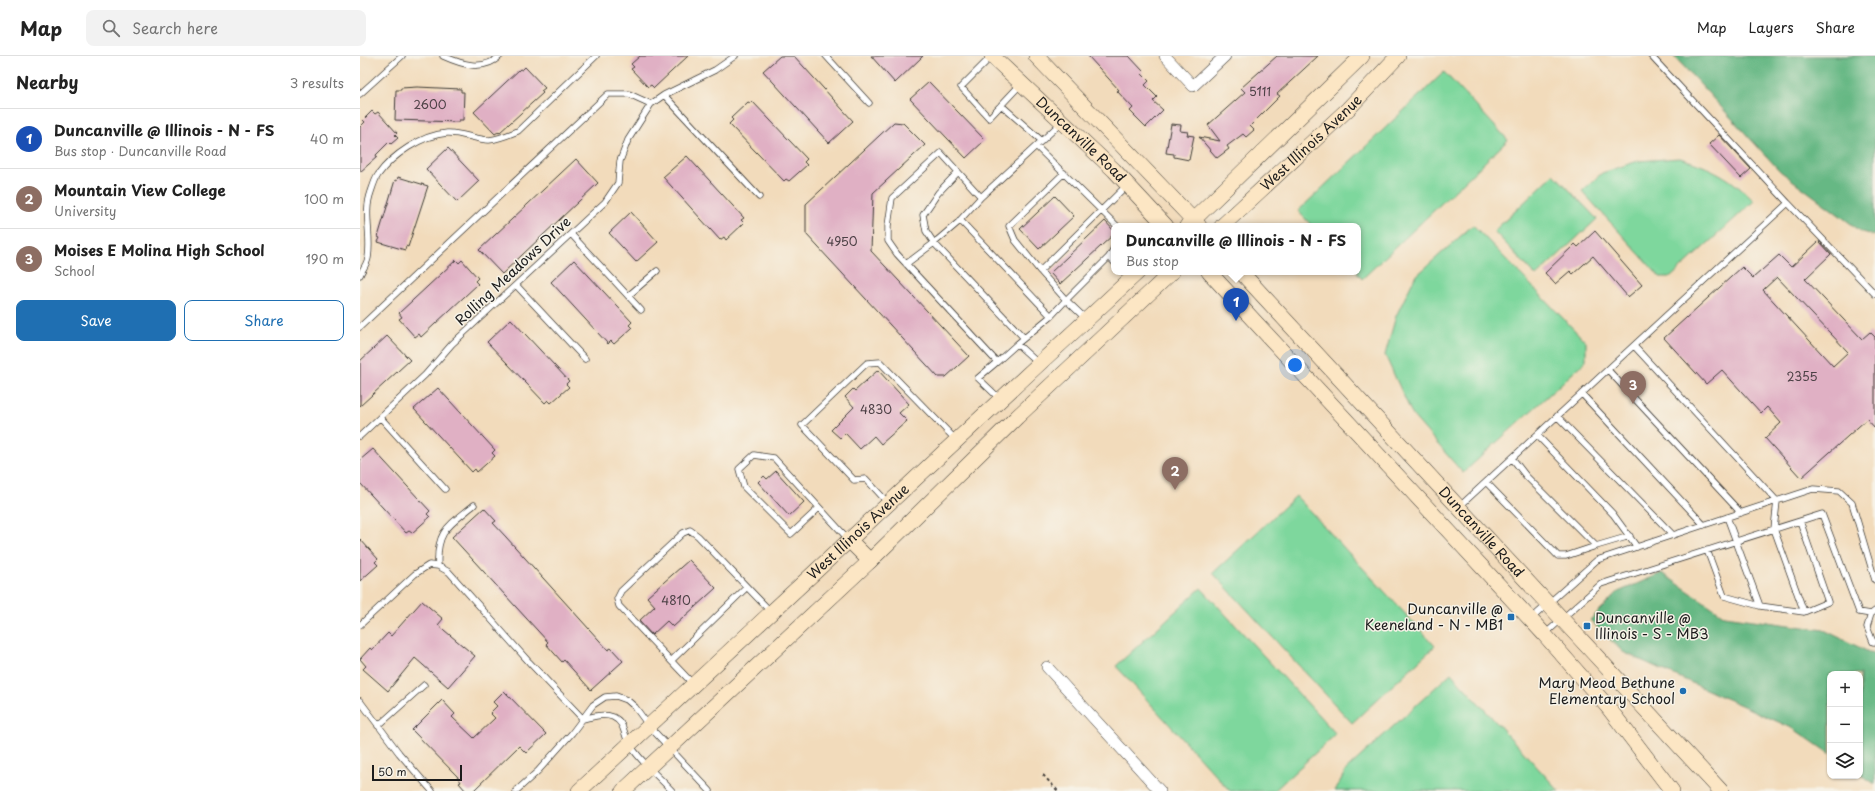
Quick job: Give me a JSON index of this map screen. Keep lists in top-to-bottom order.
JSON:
{
  "streets": {
    "main road": ["Duncanville Road", "West Illinois Avenue"],
    "lane": ["Rolling Meadows Drive"]
  },
  "places": {
    "transit": ["Duncanville @ Keeneland - N - MB1", "Duncanville @ Illinois - S - MB3"],
    "other": ["Mary Meod Bethune Elementary School"]
  },
  "house_numbers": [
    "5111",
    "2600",
    "4950",
    "2355",
    "4830",
    "4810"
  ],
  "scale_bar": "50 m",
  "page": {
    "header": "Map",
    "search": "Search here",
    "nav": ["Map", "Layers", "Share"],
    "heading": ["Nearby", "3 results"],
    "list": [
      {
        "mark": "1",
        "name": "Duncanville @ Illinois - N - FS",
        "note": "Bus stop · Duncanville Road",
        "value": "40 m"
      },
      {
        "mark": "2",
        "name": "Mountain View College",
        "note": "University",
        "value": "100 m"
      },
      {
        "mark": "3",
        "name": "Moises E Molina High School",
        "note": "School",
        "value": "190 m"
      }
    ],
    "popup": ["Duncanville @ Illinois - N - FS", "Bus stop"],
    "buttons": ["Save", "Share"],
    "pins": ["1", "3", "2"],
    "map_buttons": ["+", "−"],
    "scale": "50 m"
  }
}
